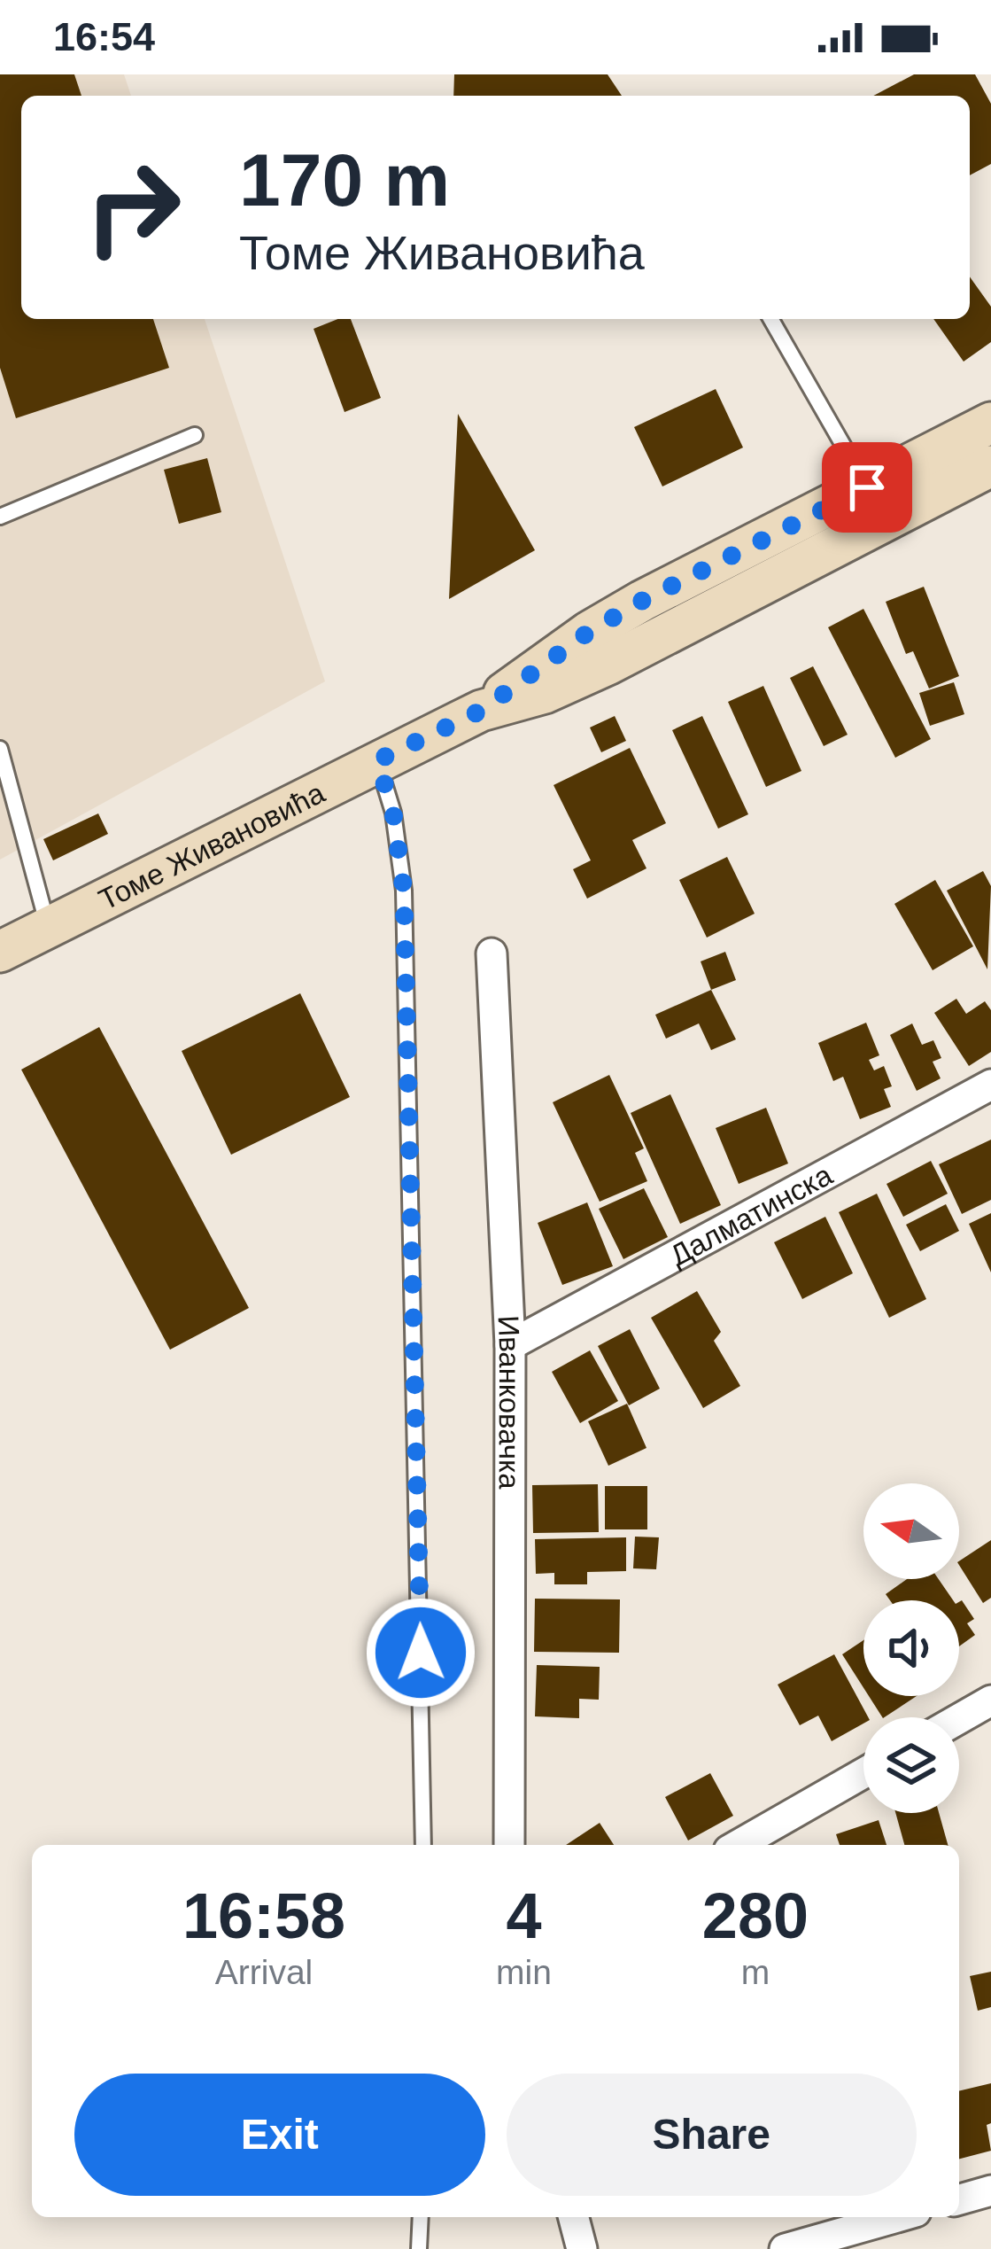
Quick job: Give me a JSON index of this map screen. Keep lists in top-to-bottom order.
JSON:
{
  "streets": {
    "main road": ["Томе Живановића"],
    "street": ["Далматинска", "Иванковачка"]
  },
  "crossings": [
    ["Далматинска", "Иванковачка"]
  ],
  "north": "left",
  "page": {
    "status": "16:54",
    "turn": ["170 m", "Томе Живановића"],
    "eta": [
      "16:58",
      "Arrival",
      "4",
      "min",
      "280",
      "m"
    ],
    "buttons": ["Exit", "Share"]
  }
}
